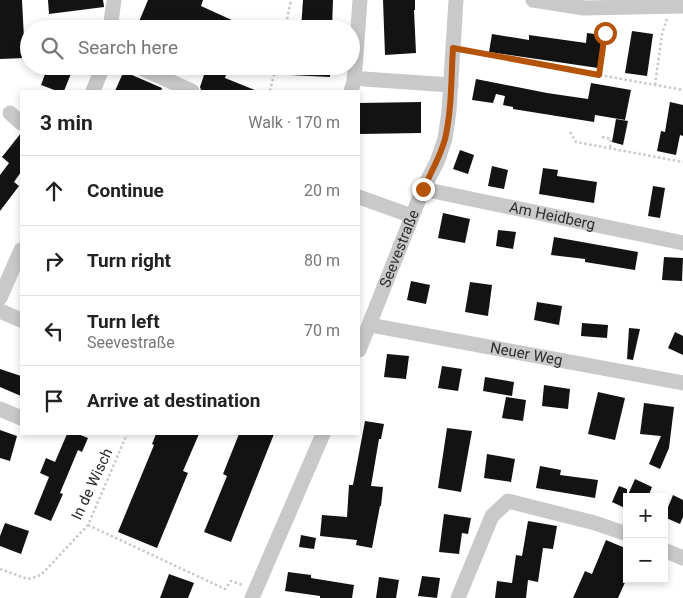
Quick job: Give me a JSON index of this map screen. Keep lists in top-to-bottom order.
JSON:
{
  "streets": {
    "street": ["Am Heidberg", "Seevestraße", "Neuer Weg"],
    "path": ["In de Wisch"]
  },
  "crossings": [
    ["Am Heidberg", "Seevestraße"],
    ["Seevestraße", "Neuer Weg"]
  ],
  "page": {
    "search": "Search here",
    "heading": ["3 min", "Walk · 170 m"],
    "list": [
      ["Continue", "20 m"],
      ["Turn right", "80 m"],
      ["Turn left", "Seevestraße", "70 m"],
      "Arrive at destination"
    ],
    "map_buttons": ["+", "−"]
  }
}
